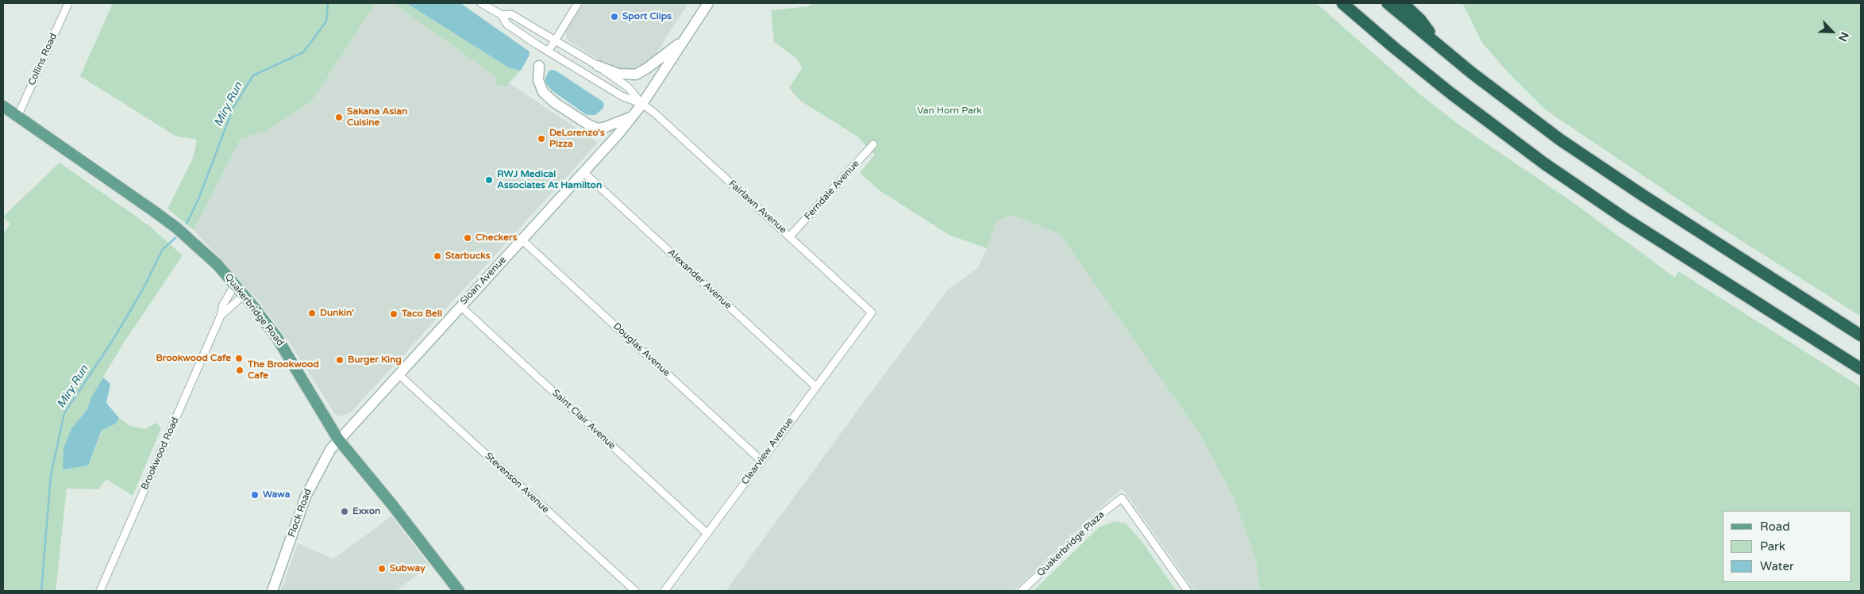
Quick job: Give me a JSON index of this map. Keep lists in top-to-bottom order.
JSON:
{
  "streets": {
    "main road": ["Sloan Avenue", "Quakerbridge Road", "Flock Road"],
    "street": [
      "Collins Road",
      "Ferndale Avenue",
      "Fairlawn Avenue",
      "Alexander Avenue",
      "Douglas Avenue",
      "Saint Clair Avenue",
      "Clearview Avenue",
      "Brookwood Road",
      "Stevenson Avenue",
      "Quakerbridge Plaza"
    ]
  },
  "crossings": [
    ["Collins Road", "Quakerbridge Road"],
    ["Ferndale Avenue", "Fairlawn Avenue"],
    ["Fairlawn Avenue", "Sloan Avenue"],
    ["Fairlawn Avenue", "Clearview Avenue"],
    ["Alexander Avenue", "Sloan Avenue"],
    ["Alexander Avenue", "Clearview Avenue"],
    ["Sloan Avenue", "Quakerbridge Road"],
    ["Sloan Avenue", "Douglas Avenue"],
    ["Sloan Avenue", "Saint Clair Avenue"],
    ["Sloan Avenue", "Stevenson Avenue"],
    ["Sloan Avenue", "Flock Road"],
    ["Quakerbridge Road", "Brookwood Road"],
    ["Quakerbridge Road", "Flock Road"],
    ["Douglas Avenue", "Clearview Avenue"],
    ["Saint Clair Avenue", "Clearview Avenue"]
  ],
  "water": ["Miry Run"],
  "parks": ["Van Horn Park"],
  "places": [
    "Sport Clips",
    "Sakana Asian Cuisine",
    "DeLorenzo's Pizza",
    "RWJ Medical Associates At Hamilton",
    "Checkers",
    "Starbucks",
    "Dunkin'",
    "Taco Bell",
    "Brookwood Cafe",
    "Burger King",
    "The Brookwood Cafe",
    "Wawa",
    "Exxon",
    "Subway"
  ],
  "legend": ["Road", "Park", "Water"],
  "north": "bottom right"
}
